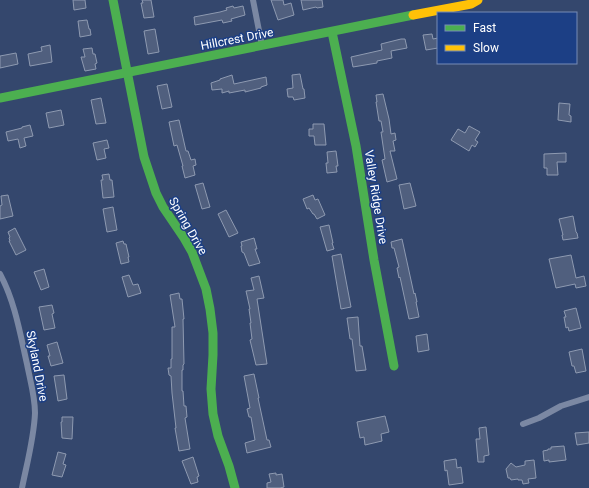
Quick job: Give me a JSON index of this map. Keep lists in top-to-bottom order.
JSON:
{
  "streets": {
    "street": [
      "Hillcrest Drive",
      "Valley Ridge Drive",
      "Spring Drive",
      "Skyland Drive"
    ]
  },
  "crossings": [
    ["Hillcrest Drive", "Valley Ridge Drive"],
    ["Hillcrest Drive", "Spring Drive"]
  ],
  "legend": ["Fast", "Slow"]
}
